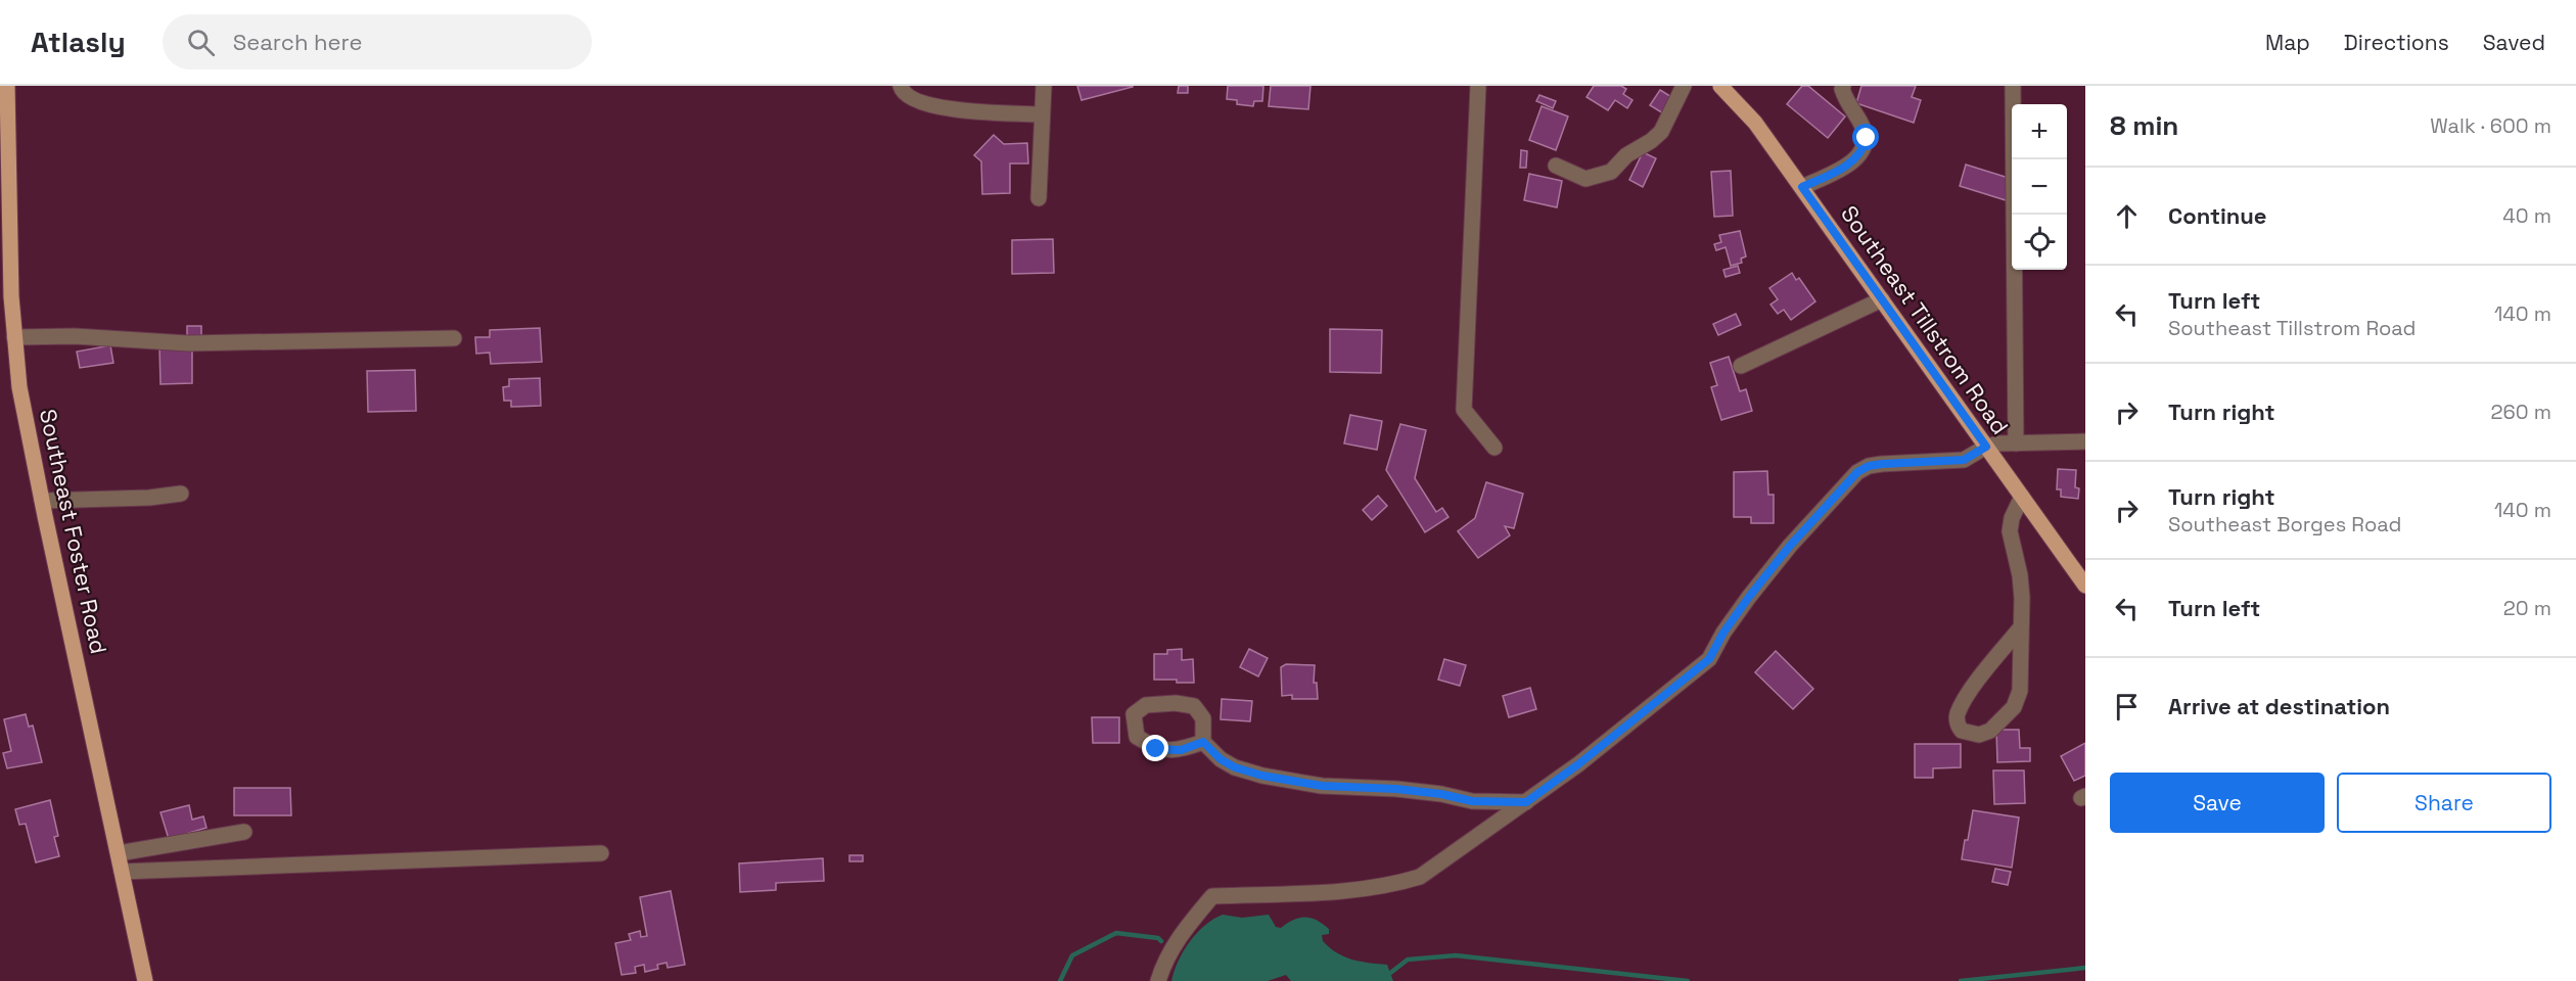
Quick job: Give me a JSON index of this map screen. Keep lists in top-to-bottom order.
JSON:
{
  "streets": {
    "main road": ["Southeast Tillstrom Road", "Southeast Foster Road"]
  },
  "page": {
    "header": "Atlasly",
    "search": "Search here",
    "nav": ["Map", "Directions", "Saved"],
    "heading": ["8 min", "Walk · 600 m"],
    "map_buttons": ["+", "−"],
    "list": [
      ["Continue", "40 m"],
      ["Turn left", "Southeast Tillstrom Road", "140 m"],
      ["Turn right", "260 m"],
      ["Turn right", "Southeast Borges Road", "140 m"],
      ["Turn left", "20 m"],
      "Arrive at destination"
    ],
    "buttons": ["Save", "Share"]
  }
}
